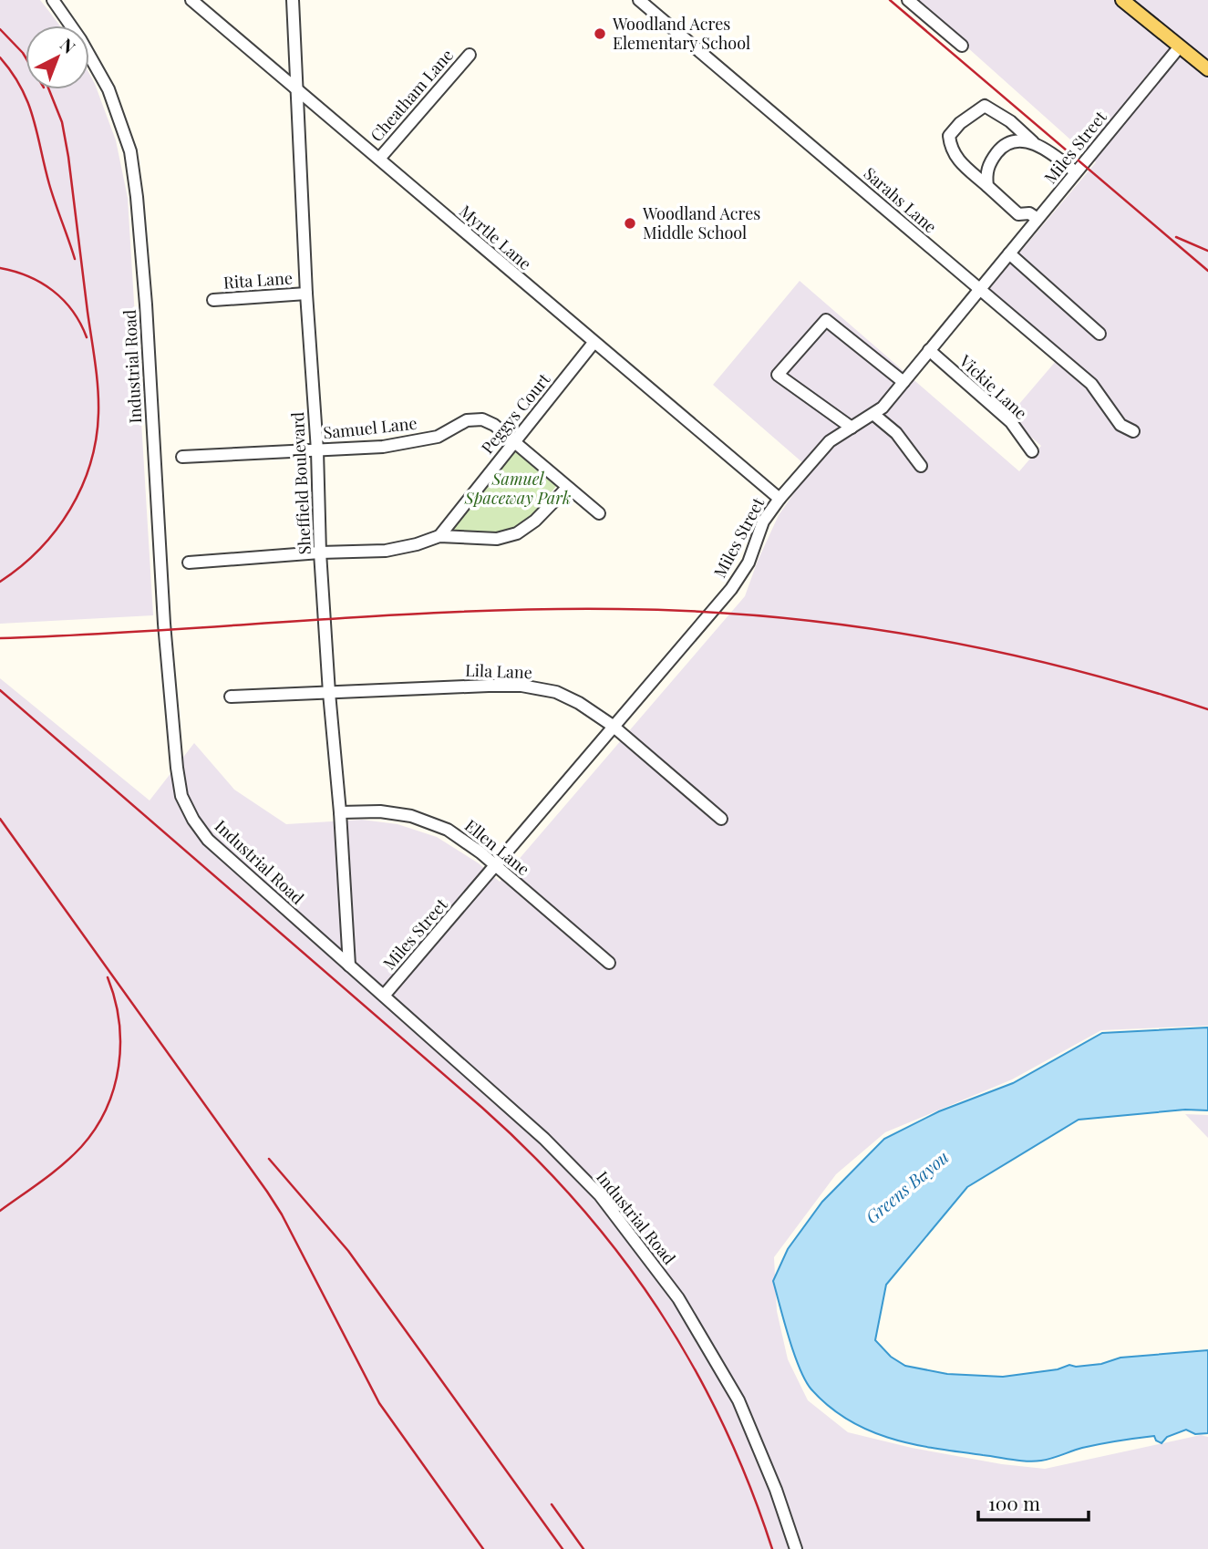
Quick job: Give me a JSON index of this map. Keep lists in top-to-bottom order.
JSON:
{
  "streets": {
    "street": [
      "Cheatham Lane",
      "Miles Street",
      "Sarahs Lane",
      "Myrtle Lane",
      "Rita Lane",
      "Industrial Road",
      "Vickie Lane",
      "Peggys Court",
      "Samuel Lane",
      "Sheffield Boulevard",
      "Lila Lane",
      "Ellen Lane"
    ]
  },
  "crossings": [
    ["Cheatham Lane", "Myrtle Lane"],
    ["Miles Street", "Sarahs Lane"],
    ["Miles Street", "Myrtle Lane"],
    ["Miles Street", "Industrial Road"],
    ["Miles Street", "Vickie Lane"],
    ["Miles Street", "Lila Lane"],
    ["Miles Street", "Ellen Lane"],
    ["Myrtle Lane", "Peggys Court"],
    ["Myrtle Lane", "Sheffield Boulevard"],
    ["Rita Lane", "Sheffield Boulevard"],
    ["Industrial Road", "Sheffield Boulevard"],
    ["Peggys Court", "Samuel Lane"],
    ["Samuel Lane", "Sheffield Boulevard"],
    ["Sheffield Boulevard", "Lila Lane"],
    ["Sheffield Boulevard", "Ellen Lane"]
  ],
  "water": ["Greens Bayou"],
  "parks": ["Samuel Spaceway Park"],
  "places": ["Woodland Acres Elementary School", "Woodland Acres Middle School"],
  "scale_bar": "100 m",
  "north": "top right"
}
